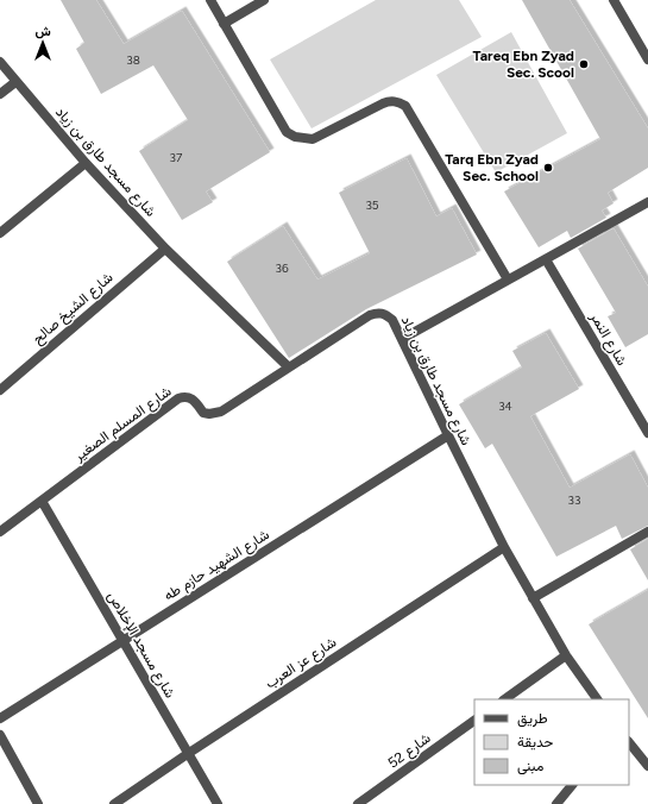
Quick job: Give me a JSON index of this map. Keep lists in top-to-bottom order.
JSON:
{
  "streets": {
    "street": [
      "شارع مسجد طارق بن زياد",
      "شارع الشيخ صالح",
      "شارع النمر",
      "شارع المسلم الصغير",
      "شارع الشهيد حازم طه",
      "شارع مسجد الإخلاص",
      "شارع عز العرب",
      "شارع 52"
    ]
  },
  "crossings": [
    ["شارع مسجد طارق بن زياد", "شارع الشيخ صالح"],
    ["شارع مسجد طارق بن زياد", "شارع المسلم الصغير"],
    ["شارع مسجد طارق بن زياد", "شارع الشهيد حازم طه"],
    ["شارع مسجد طارق بن زياد", "شارع عز العرب"],
    ["شارع المسلم الصغير", "شارع مسجد الإخلاص"],
    ["شارع الشهيد حازم طه", "شارع مسجد الإخلاص"],
    ["شارع مسجد الإخلاص", "شارع عز العرب"]
  ],
  "places": ["Tareq Ebn Zyad Sec. Scool", "Tarq Ebn Zyad Sec. School"],
  "house_numbers": [
    "38",
    "37",
    "35",
    "36",
    "34",
    "33"
  ],
  "legend": ["طريق", "حديقة", "مبنى"],
  "north": "top"
}
